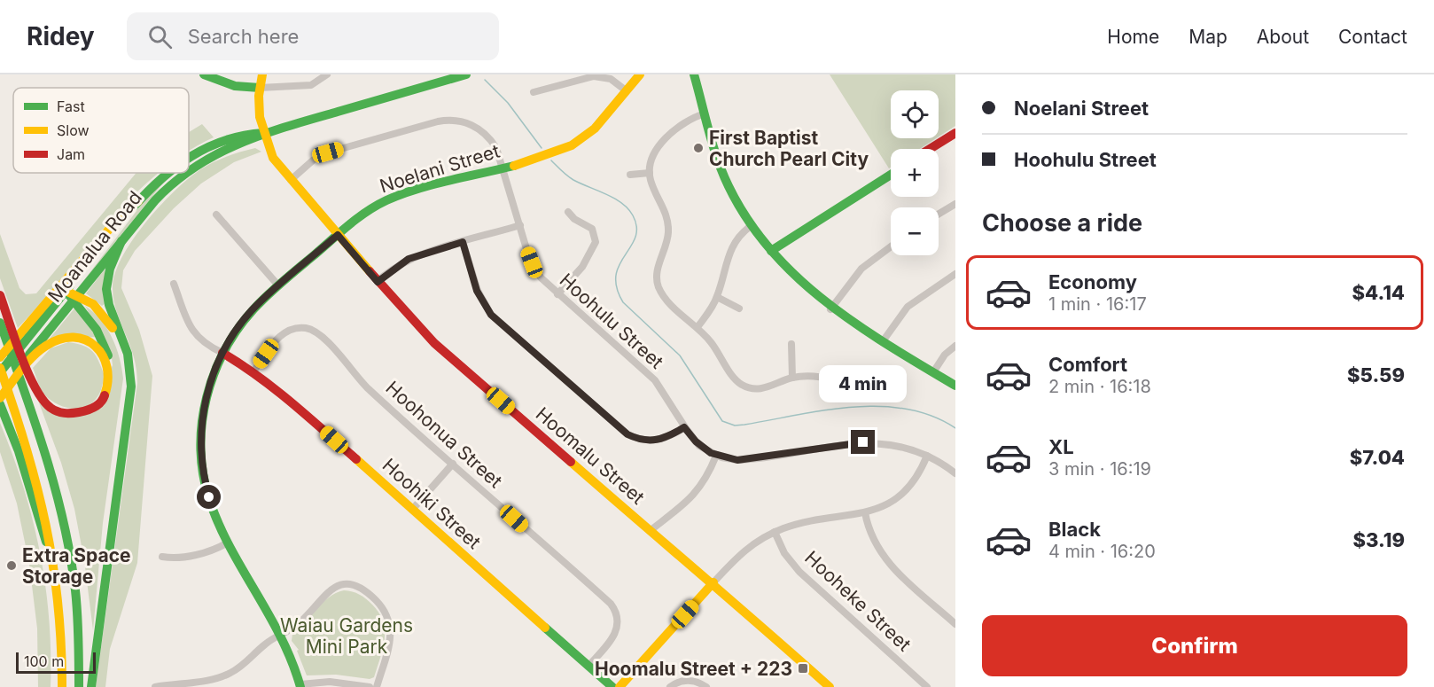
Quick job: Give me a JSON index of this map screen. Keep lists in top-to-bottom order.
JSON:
{
  "streets": {
    "main road": [
      "Noelani Street",
      "Moanalua Road",
      "Hoomalu Street",
      "Hoohiki Street"
    ],
    "street": ["Hoohulu Street", "Hoohonua Street", "Hooheke Street"]
  },
  "crossings": [
    ["Noelani Street", "Hoohulu Street"],
    ["Noelani Street", "Hoomalu Street"],
    ["Noelani Street", "Hoohiki Street"],
    ["Moanalua Road", "Hoomalu Street"],
    ["Hoohulu Street", "Hoomalu Street"],
    ["Hoohonua Street", "Hoohiki Street"]
  ],
  "parks": ["Waiau Gardens Mini Park"],
  "places": {
    "other": ["First Baptist Church Pearl City", "Extra Space Storage"],
    "transit": ["Hoomalu Street + 223"]
  },
  "legend": ["Fast", "Slow", "Jam"],
  "scale_bar": "100 m",
  "page": {
    "header": "Ridey",
    "search": "Search here",
    "nav": [
      "Home",
      "Map",
      "About",
      "Contact"
    ],
    "banner": ["Noelani Street", "Hoohulu Street"],
    "map_buttons": ["+", "−"],
    "heading": "Choose a ride",
    "list": [
      {
        "name": "Economy",
        "note": "1 min · 16:17",
        "value": "$4.14"
      },
      {
        "name": "Comfort",
        "note": "2 min · 16:18",
        "value": "$5.59"
      },
      {
        "name": "XL",
        "note": "3 min · 16:19",
        "value": "$7.04"
      },
      {
        "name": "Black",
        "note": "4 min · 16:20",
        "value": "$3.19"
      }
    ],
    "bubble": "4 min",
    "buttons": "Confirm",
    "scale": "100 m"
  }
}
